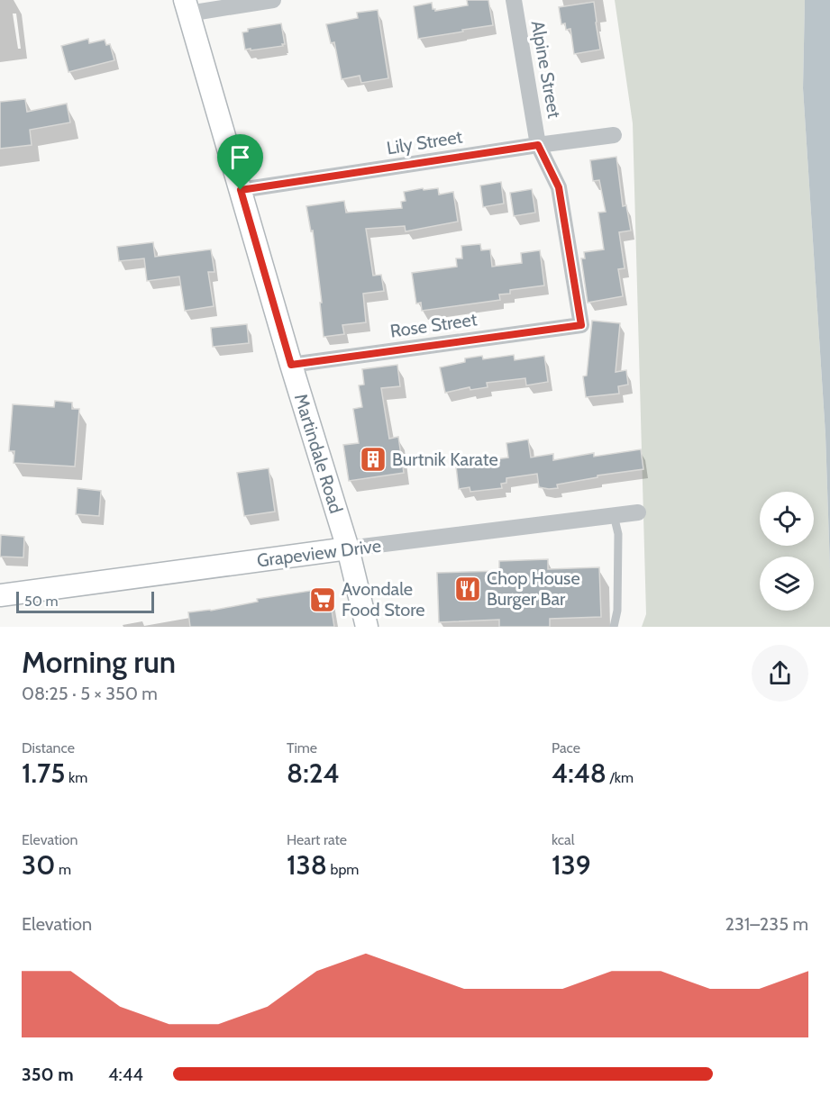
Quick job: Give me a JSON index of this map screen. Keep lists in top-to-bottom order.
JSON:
{
  "streets": {
    "main road": ["Martindale Road", "Grapeview Drive"],
    "street": ["Alpine Street", "Lily Street", "Rose Street"]
  },
  "crossings": [
    ["Alpine Street", "Lily Street"],
    ["Alpine Street", "Rose Street"],
    ["Lily Street", "Martindale Road"],
    ["Rose Street", "Martindale Road"],
    ["Martindale Road", "Grapeview Drive"]
  ],
  "places": {
    "building": ["Burtnik Karate"],
    "restaurant": ["Chop House Burger Bar"],
    "supermarket": ["Avondale Food Store"]
  },
  "scale_bar": "50 m",
  "page": {
    "scale": "50 m",
    "heading": ["Morning run", "08:25 · 5 × 350 m"],
    "stats": [
      ["Distance", "1.75 km"],
      ["Time", "8:24"],
      ["Pace", "4:48 /km"],
      ["Elevation", "30 m"],
      ["Heart rate", "138 bpm"],
      ["kcal", "139"]
    ],
    "chart": ["Elevation", "231–235 m"],
    "list": [
      {
        "name": "350 m",
        "note": "4:44"
      }
    ]
  }
}
